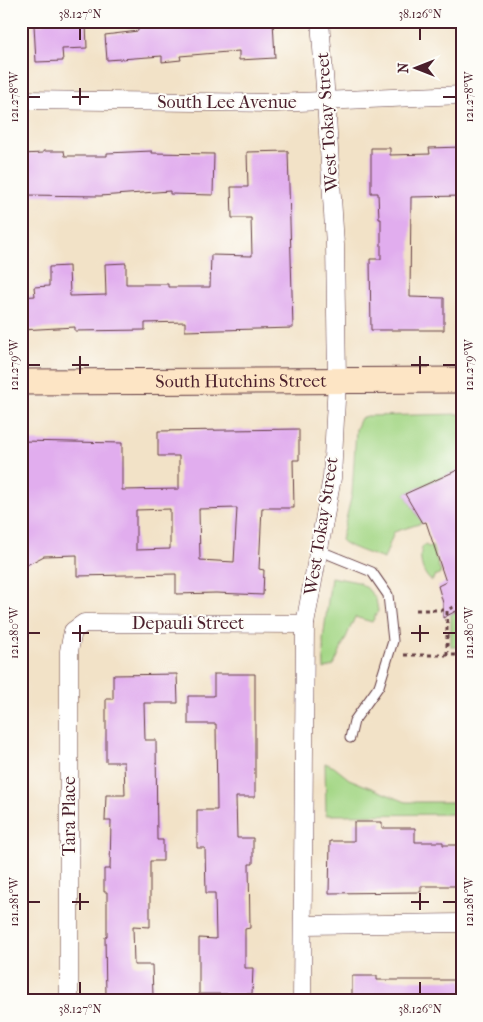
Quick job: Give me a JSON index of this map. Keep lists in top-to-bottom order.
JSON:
{
  "streets": {
    "main road": ["South Hutchins Street"],
    "street": [
      "South Lee Avenue",
      "West Tokay Street",
      "Depauli Street",
      "Tara Place"
    ]
  },
  "crossings": [
    ["South Lee Avenue", "West Tokay Street"],
    ["West Tokay Street", "South Hutchins Street"],
    ["West Tokay Street", "Depauli Street"],
    ["Depauli Street", "Tara Place"]
  ],
  "north": "left",
  "coordinates": [
    "38.127°N",
    "38.126°N",
    "121.278°W",
    "121.279°W",
    "121.280°W",
    "121.281°W"
  ]
}
